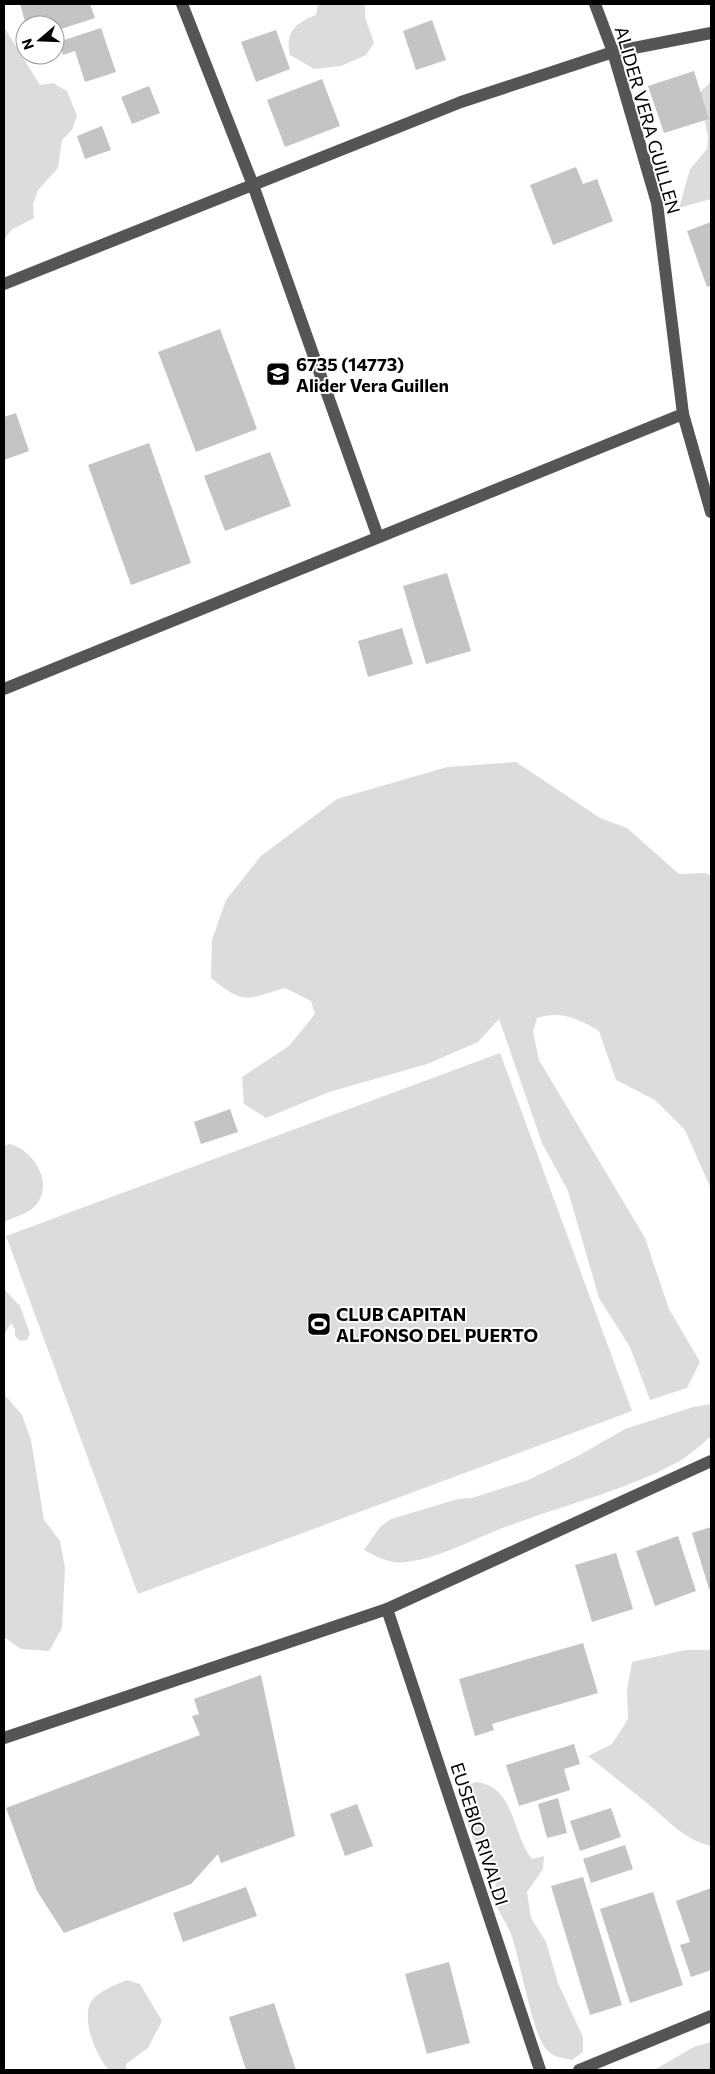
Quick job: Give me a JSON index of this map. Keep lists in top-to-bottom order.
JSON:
{
  "streets": {
    "street": ["ALIDER VERA GUILLEN", "EUSEBIO RIVALDI"]
  },
  "places": {
    "school or university": ["6735 (14773) Alider Vera Guillen"],
    "sports": ["CLUB CAPITAN ALFONSO DEL PUERTO"]
  },
  "north": "left"
}
